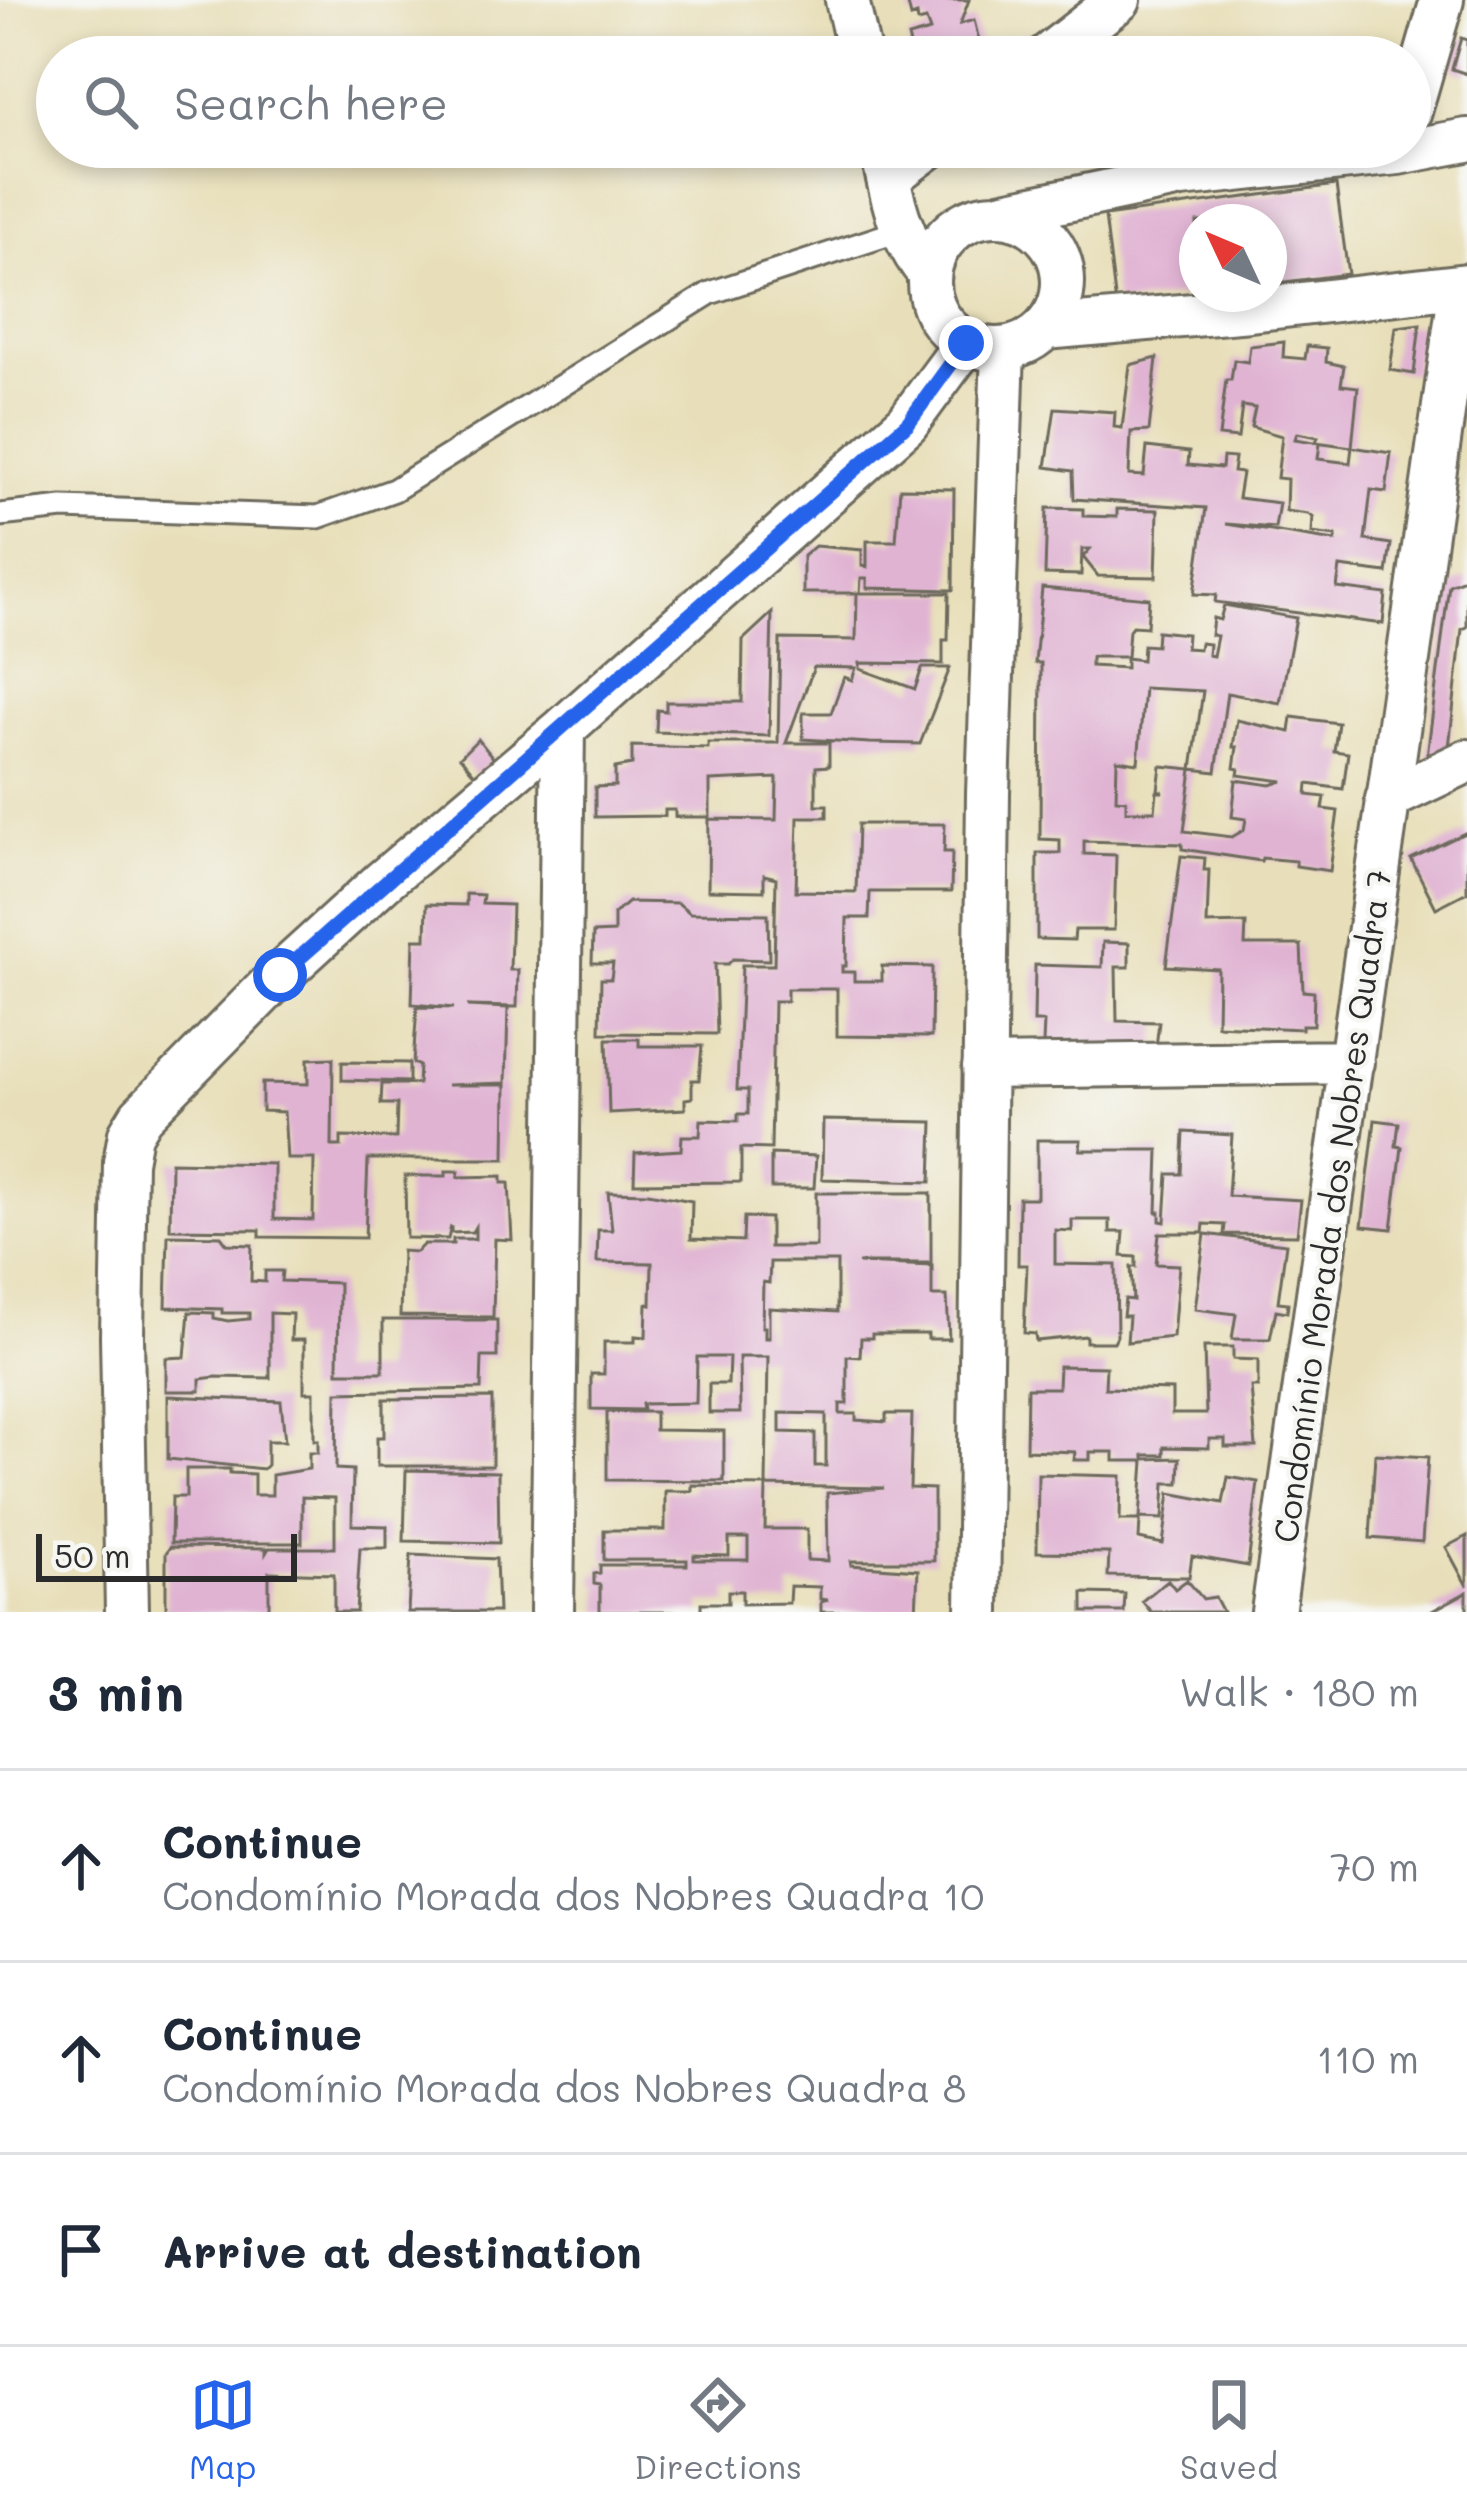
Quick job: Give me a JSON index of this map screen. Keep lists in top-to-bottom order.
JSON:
{
  "streets": {
    "street": ["Condomínio Morada dos Nobres Quadra 7"]
  },
  "scale_bar": "50 m",
  "north": "top left",
  "page": {
    "search": "Search here",
    "scale": "50 m",
    "heading": ["3 min", "Walk · 180 m"],
    "list": [
      ["Continue", "Condomínio Morada dos Nobres Quadra 10", "70 m"],
      ["Continue", "Condomínio Morada dos Nobres Quadra 8", "110 m"],
      "Arrive at destination"
    ],
    "nav": ["Map", "Directions", "Saved"]
  }
}
